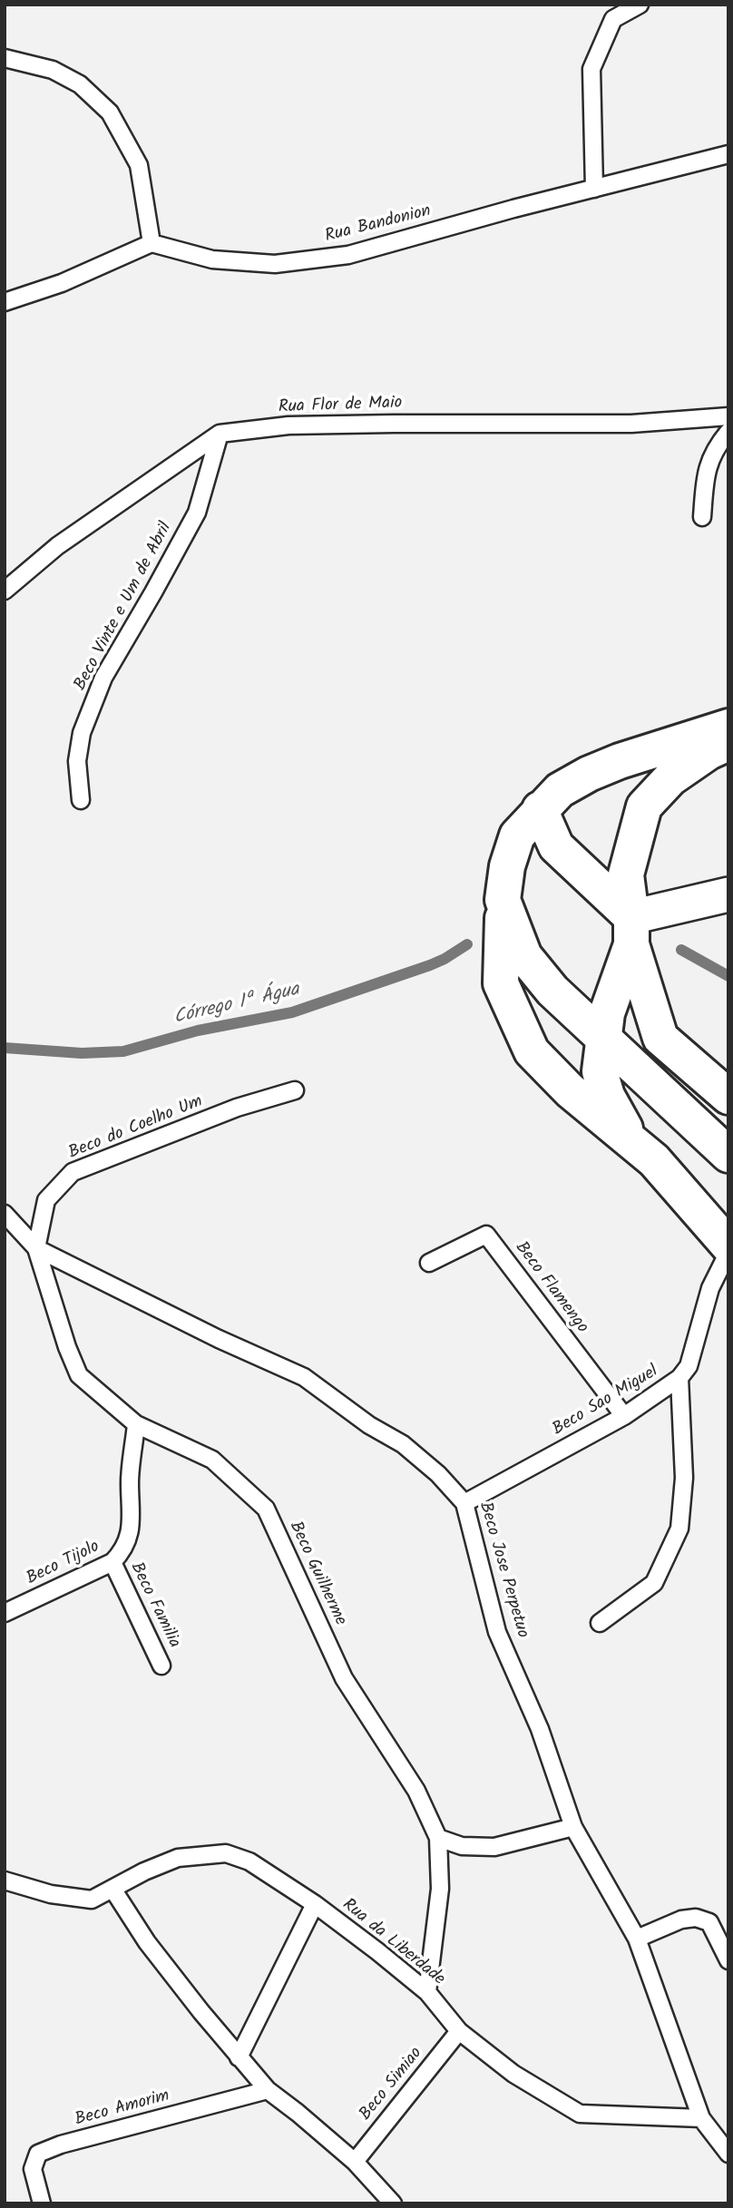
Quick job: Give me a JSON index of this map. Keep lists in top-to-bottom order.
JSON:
{
  "streets": {
    "lane": [
      "Rua Bandonion",
      "Rua Flor de Maio",
      "Beco Vinte e Um de Abril",
      "Beco do Coelho Um",
      "Beco Flamengo",
      "Beco Sao Miguel",
      "Beco Tijolo",
      "Beco Jose Perpetuo",
      "Beco Guilherme",
      "Beco Familia",
      "Rua da Liberdade",
      "Beco Simiao",
      "Beco Amorim"
    ]
  },
  "crossings": [
    ["Rua Flor de Maio", "Beco Vinte e Um de Abril"],
    ["Beco do Coelho Um", "Beco Jose Perpetuo"],
    ["Beco do Coelho Um", "Beco Guilherme"],
    ["Beco Flamengo", "Beco Sao Miguel"],
    ["Beco Sao Miguel", "Beco Jose Perpetuo"],
    ["Beco Tijolo", "Beco Guilherme"],
    ["Beco Tijolo", "Beco Familia"],
    ["Beco Jose Perpetuo", "Beco Guilherme"],
    ["Beco Jose Perpetuo", "Rua da Liberdade"],
    ["Beco Guilherme", "Rua da Liberdade"],
    ["Rua da Liberdade", "Beco Simiao"]
  ],
  "water": ["Córrego 1ª Água"]
}
